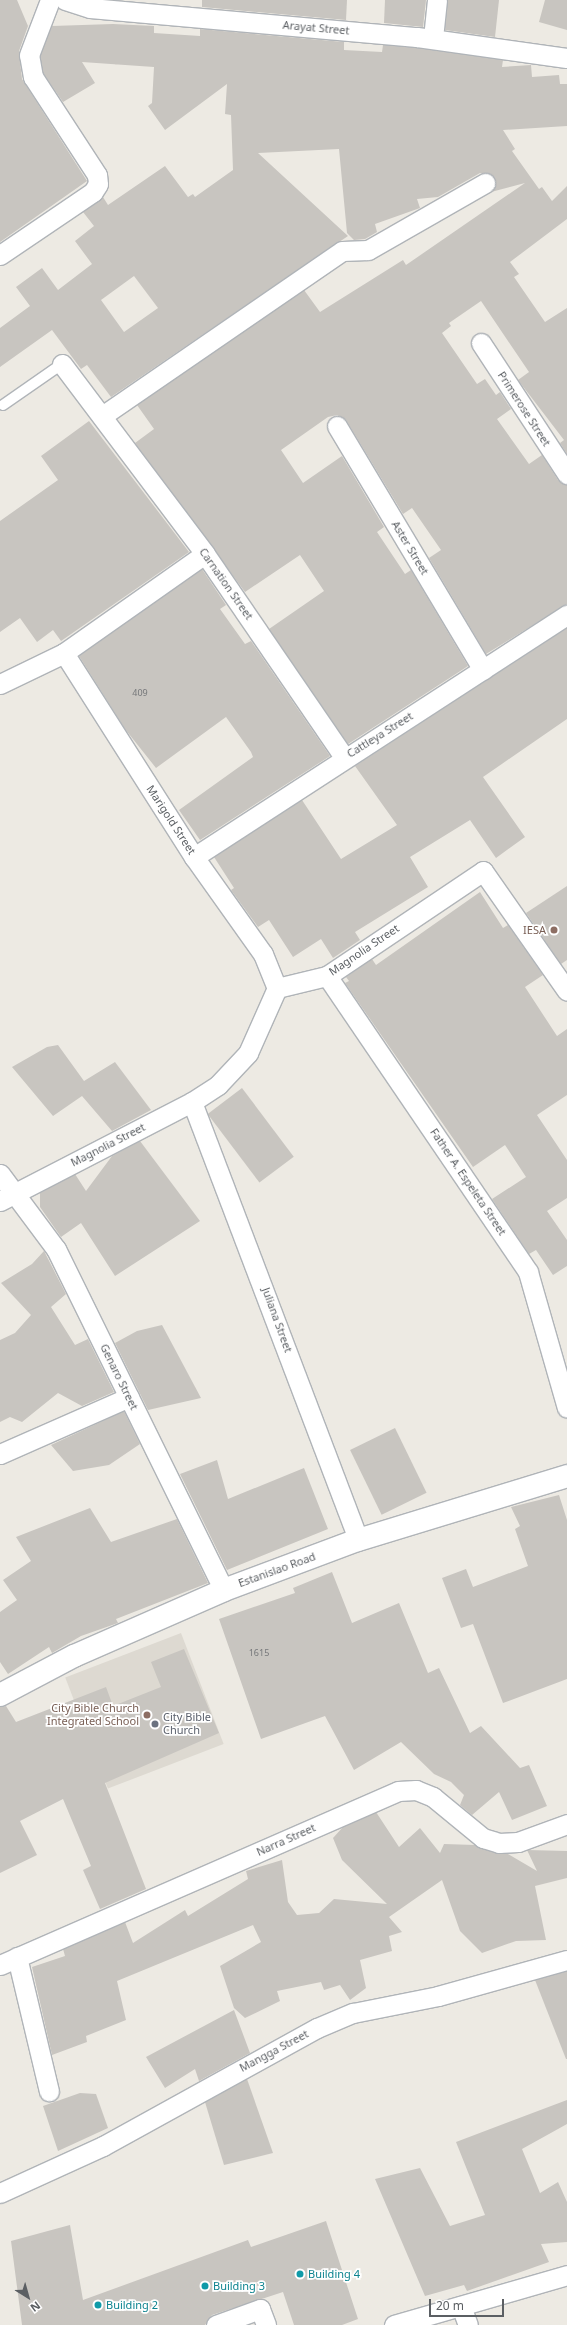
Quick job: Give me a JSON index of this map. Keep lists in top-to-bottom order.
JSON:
{
  "streets": {
    "street": [
      "Arayat Street",
      "Primerose Street",
      "Aster Street",
      "Carnation Street",
      "Cattleya Street",
      "Marigold Street",
      "Magnolia Street",
      "Father A. Espeleta Street",
      "Juliana Street",
      "Genaro Street",
      "Estanislao Road",
      "Narra Street",
      "Mangga Street"
    ]
  },
  "crossings": [
    ["Aster Street", "Cattleya Street"],
    ["Carnation Street", "Cattleya Street"],
    ["Cattleya Street", "Marigold Street"],
    ["Marigold Street", "Magnolia Street"],
    ["Magnolia Street", "Father A. Espeleta Street"],
    ["Magnolia Street", "Juliana Street"],
    ["Magnolia Street", "Genaro Street"],
    ["Juliana Street", "Estanislao Road"],
    ["Genaro Street", "Estanislao Road"]
  ],
  "places": [
    "IESA",
    "City Bible Church Integrated School",
    "City Bible Church",
    "Building 4",
    "Building 3",
    "Building 2"
  ],
  "house_numbers": ["409", "1615"],
  "scale_bar": "20 m",
  "north": "bottom right"
}
